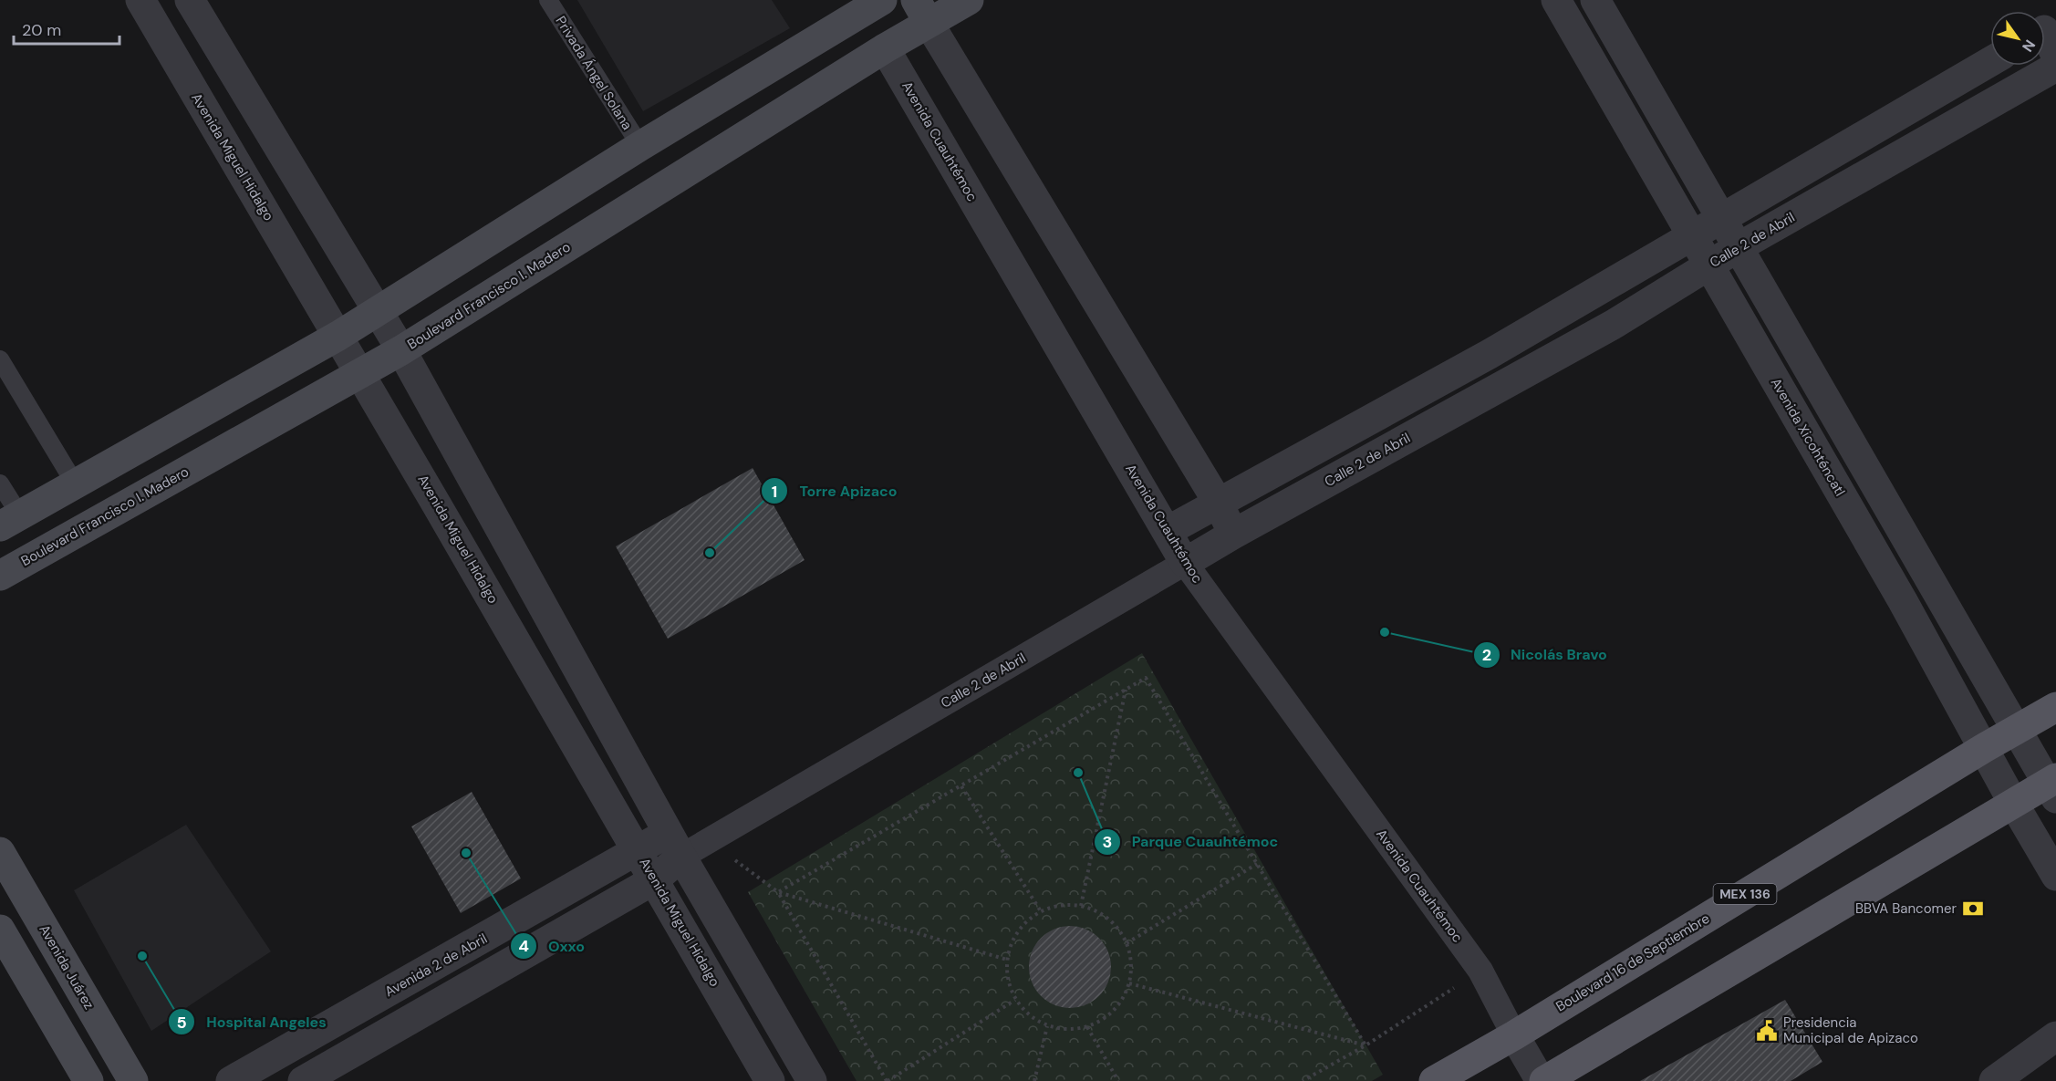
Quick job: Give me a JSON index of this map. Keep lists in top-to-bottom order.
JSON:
{
  "streets": {
    "main road": [
      "Avenida Cuauhtémoc",
      "Boulevard Francisco I. Madero",
      "MEX 136",
      "Boulevard 16 de Septiembre",
      "Avenida Juárez"
    ],
    "street": [
      "Avenida Miguel Hidalgo",
      "Calle 2 de Abril",
      "Avenida Xicohténcatl",
      "Avenida 2 de Abril"
    ],
    "lane": ["Privada Ángel Solana"]
  },
  "crossings": [
    ["Avenida Cuauhtémoc", "Calle 2 de Abril"],
    ["Avenida Cuauhtémoc", "Boulevard Francisco I. Madero"],
    ["Avenida Cuauhtémoc", "Boulevard 16 de Septiembre"],
    ["Avenida Miguel Hidalgo", "Boulevard Francisco I. Madero"],
    ["Avenida Miguel Hidalgo", "Avenida 2 de Abril"],
    ["Calle 2 de Abril", "Avenida Xicohténcatl"],
    ["Calle 2 de Abril", "Avenida 2 de Abril"],
    ["Avenida Xicohténcatl", "Boulevard 16 de Septiembre"]
  ],
  "places": {
    "other": [
      "Torre Apizaco",
      "Nicolás Bravo",
      "Parque Cuauhtémoc",
      "Oxxo",
      "Hospital Angeles"
    ],
    "bank": ["BBVA Bancomer"],
    "public building": ["Presidencia Municipal de Apizaco"]
  },
  "scale_bar": "20 m",
  "north": "bottom right"
}
